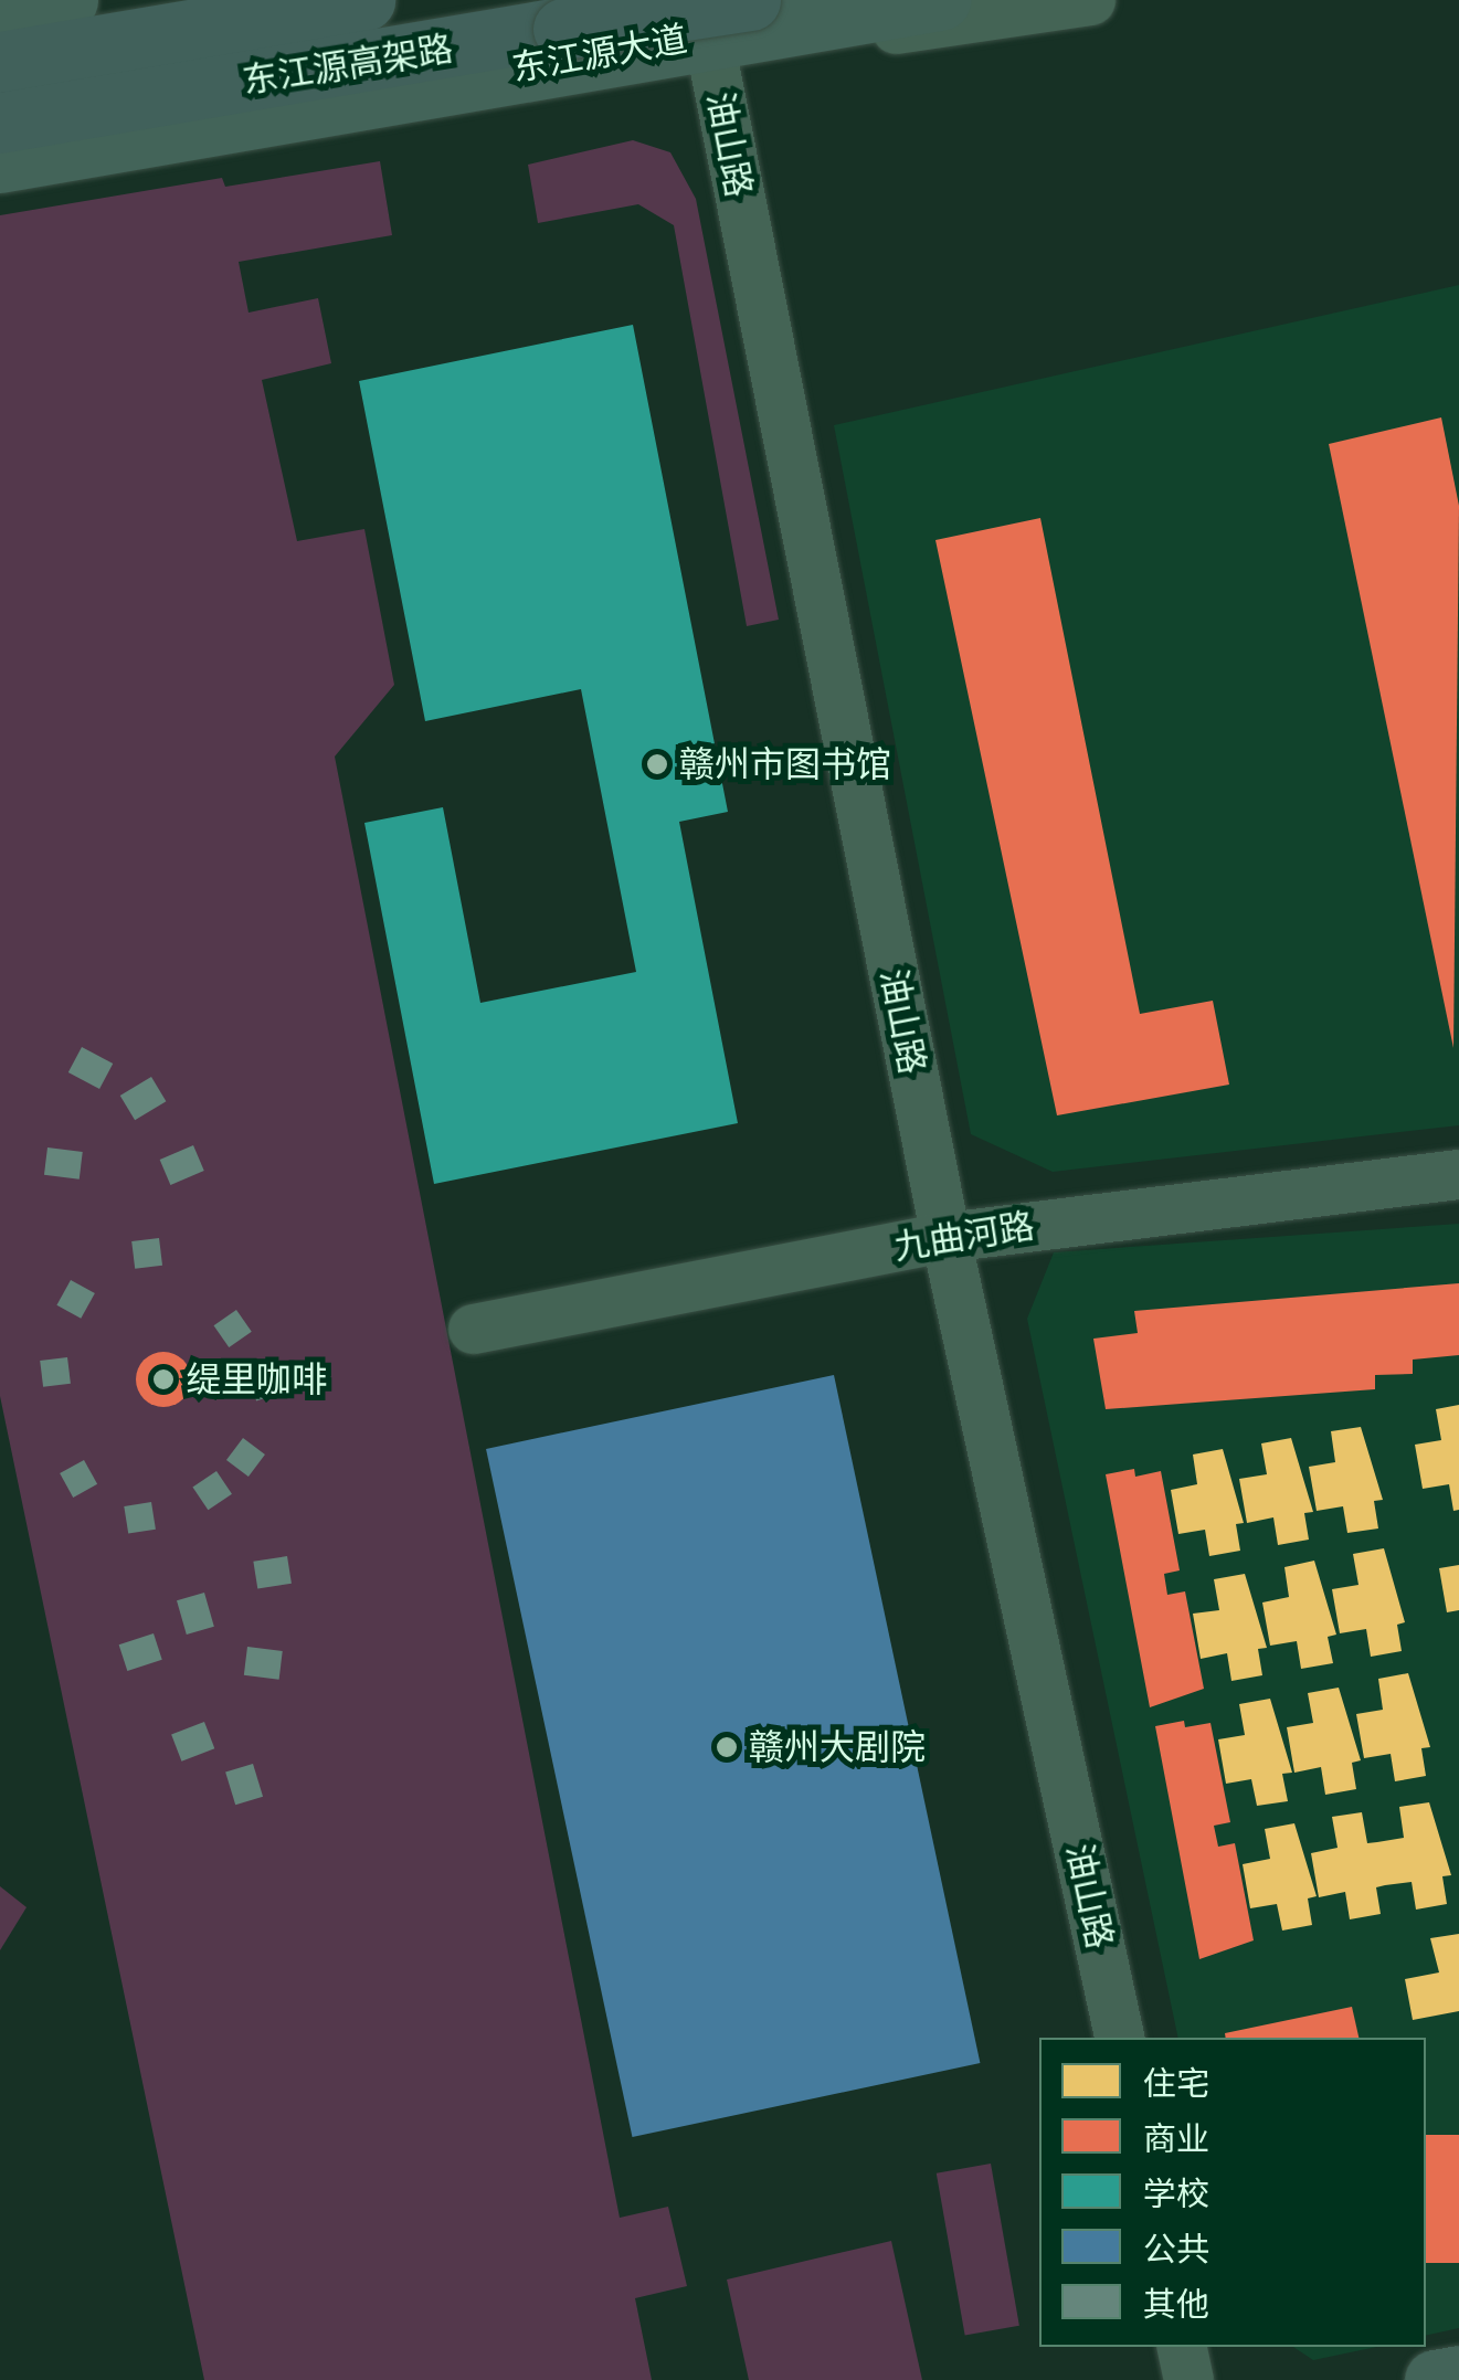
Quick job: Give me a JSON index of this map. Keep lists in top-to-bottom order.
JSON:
{
  "streets": {
    "highway": ["东江源高架路"],
    "main road": ["东江源大道"],
    "street": ["油山路", "九曲河路"]
  },
  "crossings": [
    ["东江源大道", "东江源高架路"],
    ["东江源大道", "油山路"],
    ["东江源高架路", "油山路"],
    ["油山路", "九曲河路"]
  ],
  "places": ["赣州市图书馆", "缇里咖啡", "赣州大剧院"],
  "legend": [
    "住宅",
    "商业",
    "学校",
    "公共",
    "其他"
  ]
}
